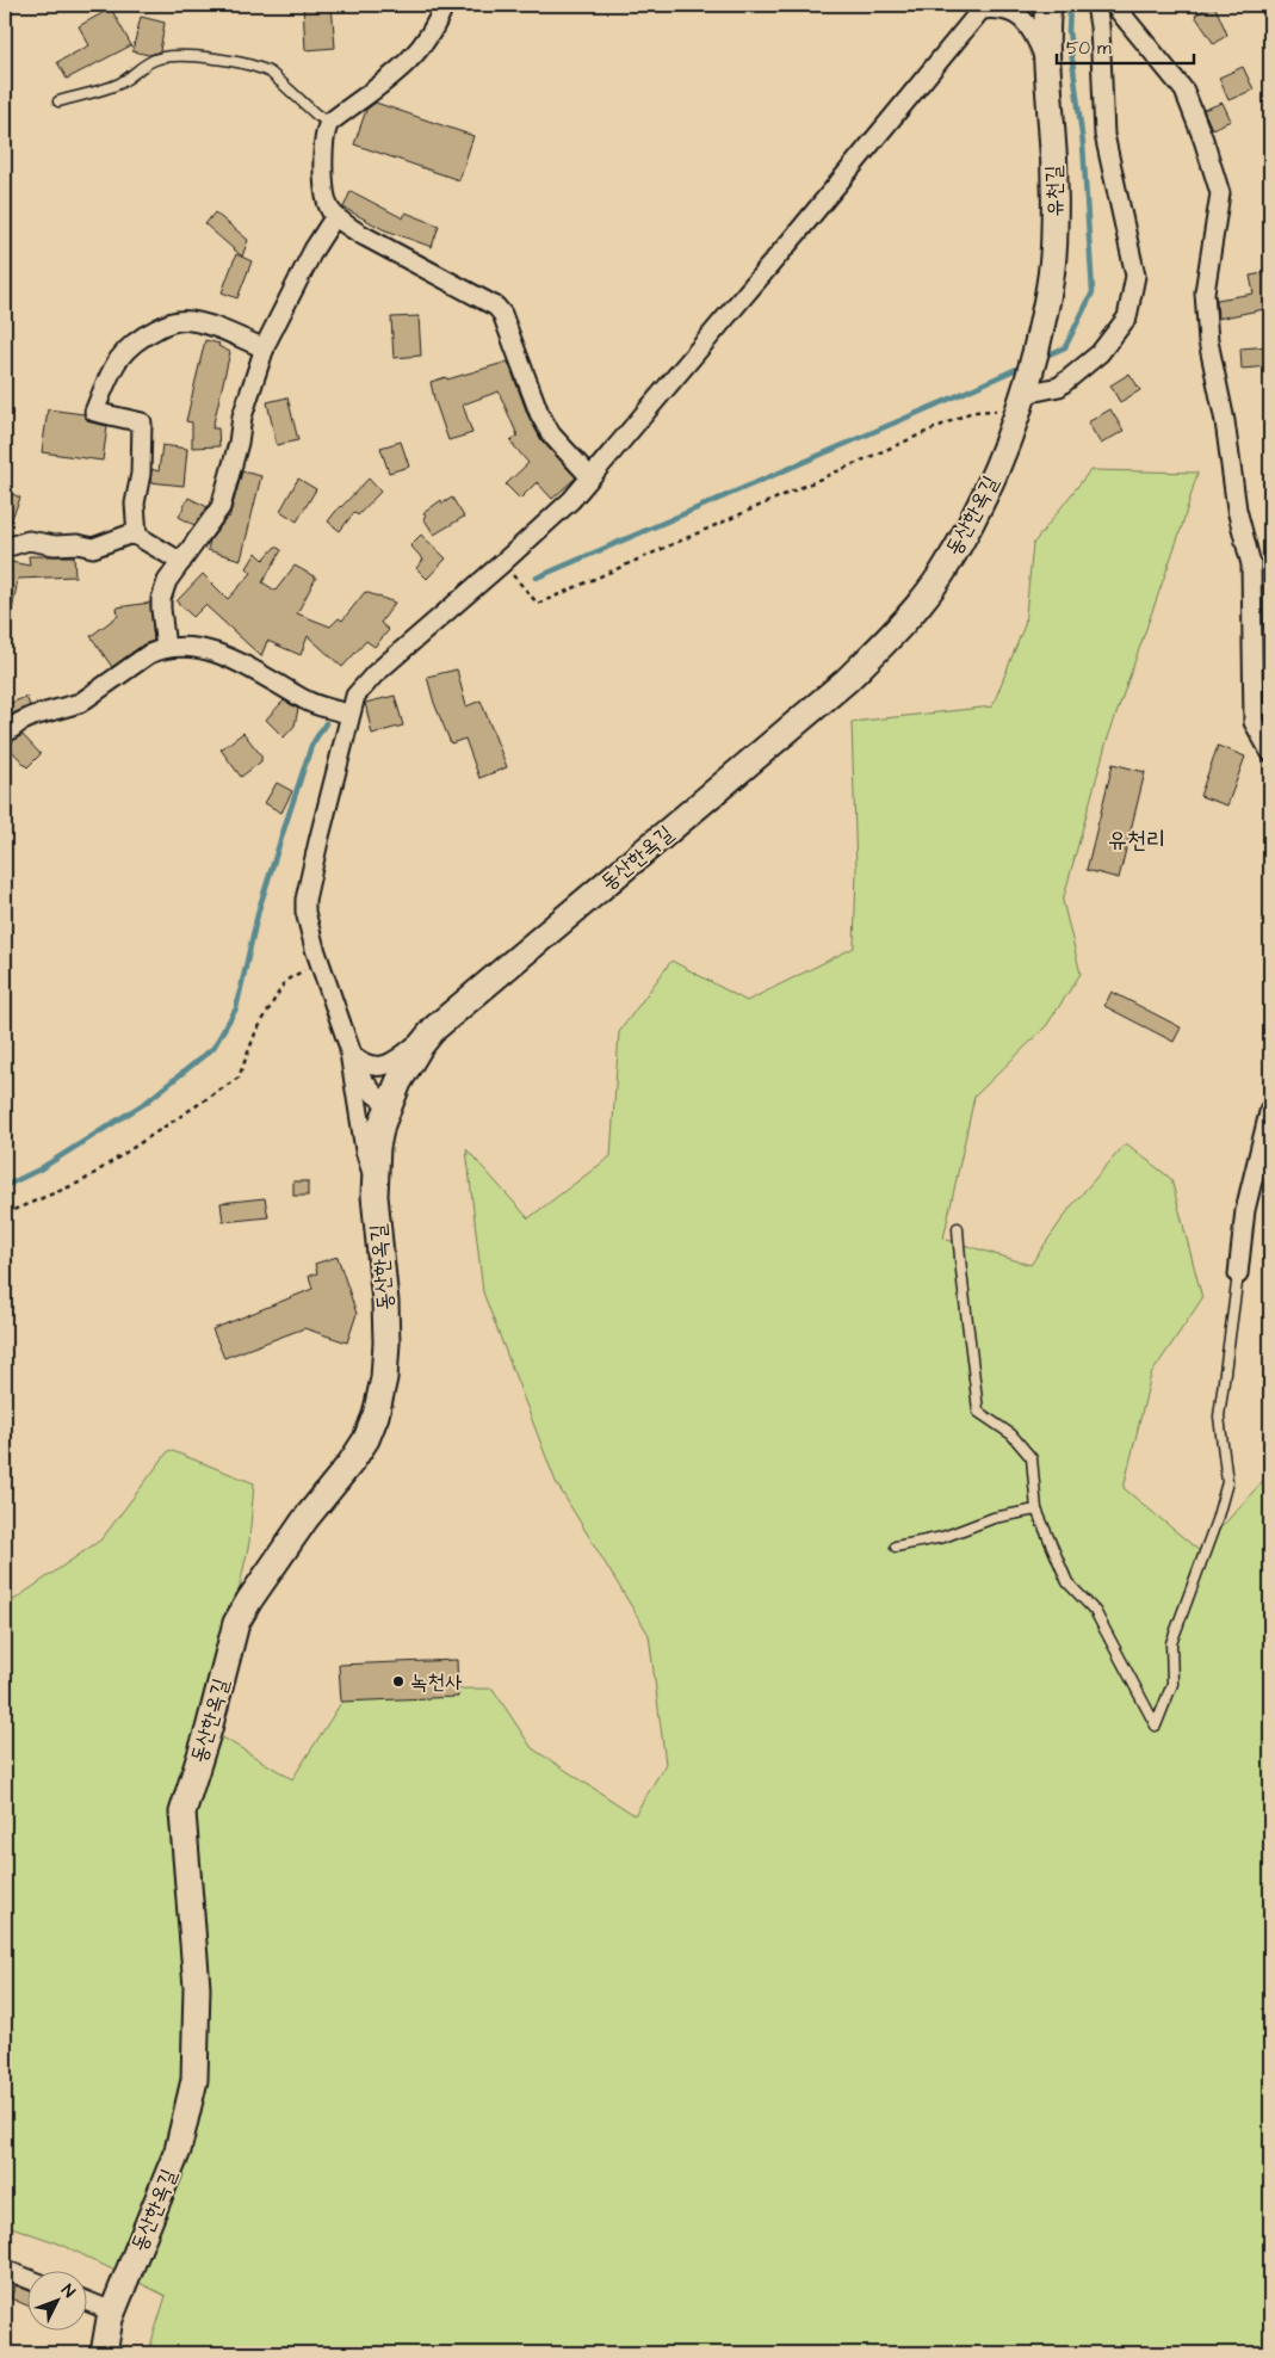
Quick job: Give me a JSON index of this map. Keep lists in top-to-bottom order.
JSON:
{
  "streets": {
    "street": ["유천길", "동산한옥길"]
  },
  "crossings": [
    ["유천길", "동산한옥길"]
  ],
  "districts": ["유천리"],
  "places": ["녹천사"],
  "scale_bar": "50 m",
  "north": "top right"
}
